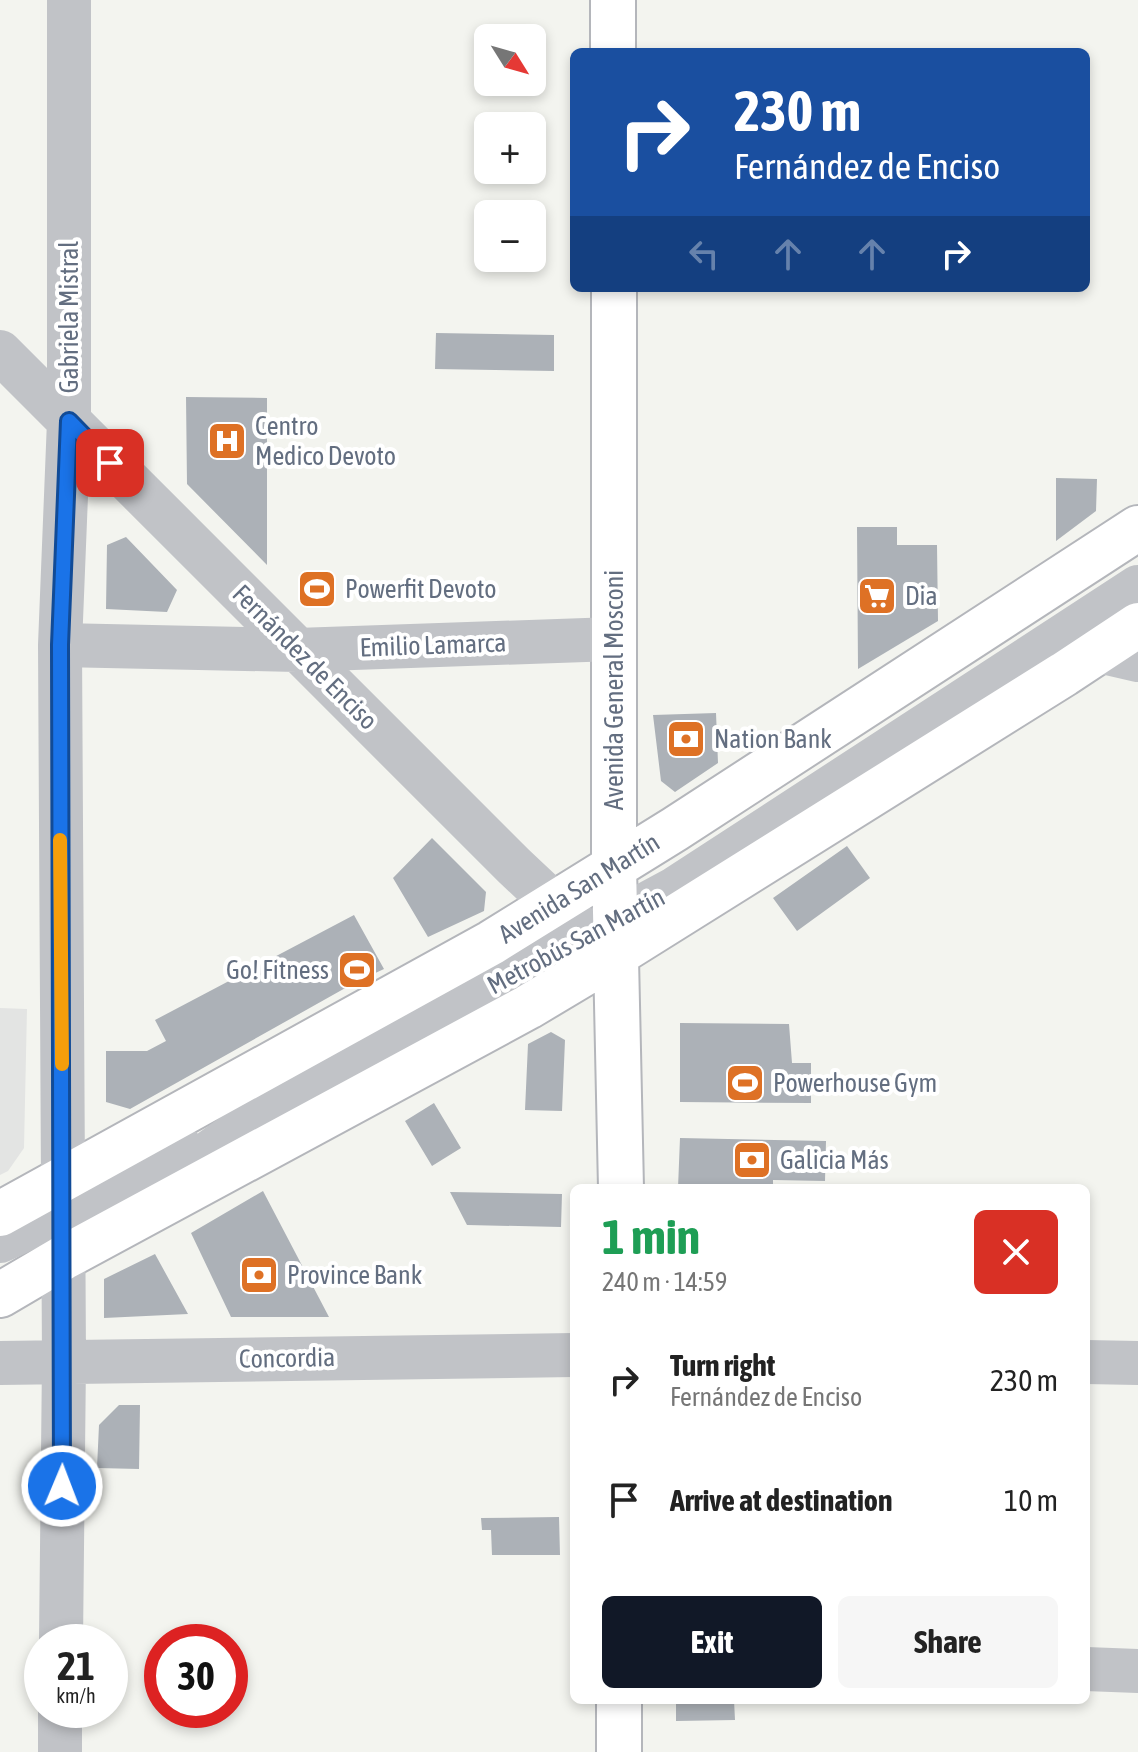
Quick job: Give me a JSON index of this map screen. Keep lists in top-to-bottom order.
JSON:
{
  "streets": {
    "main road": ["Avenida General Mosconi", "Avenida San Martín"],
    "street": [
      "Gabriela Mistral",
      "Emilio Lamarca",
      "Fernández de Enciso",
      "Metrobús San Martín",
      "Concordia"
    ]
  },
  "crossings": [
    ["Gabriela Mistral", "Emilio Lamarca"],
    ["Gabriela Mistral", "Fernández de Enciso"],
    ["Gabriela Mistral", "Avenida San Martín"],
    ["Gabriela Mistral", "Metrobús San Martín"],
    ["Gabriela Mistral", "Concordia"],
    ["Emilio Lamarca", "Fernández de Enciso"],
    ["Emilio Lamarca", "Avenida General Mosconi"],
    ["Fernández de Enciso", "Avenida General Mosconi"],
    ["Fernández de Enciso", "Avenida San Martín"],
    ["Fernández de Enciso", "Metrobús San Martín"],
    ["Avenida General Mosconi", "Avenida San Martín"],
    ["Avenida General Mosconi", "Metrobús San Martín"],
    ["Avenida San Martín", "Metrobús San Martín"]
  ],
  "places": {
    "hospital": ["Centro Medico Devoto"],
    "sports": ["Powerfit Devoto", "Go! Fitness", "Powerhouse Gym"],
    "supermarket": ["Dia"],
    "bank": ["Nation Bank", "Galicia Más", "Province Bank"]
  },
  "north": "bottom right",
  "page": {
    "map_buttons": ["+", "−"],
    "turn": ["230 m", "Fernández de Enciso"],
    "heading": ["1 min", "240 m · 14:59"],
    "list": [
      {
        "name": "Turn right",
        "note": "Fernández de Enciso",
        "value": "230 m"
      },
      {
        "name": "Arrive at destination",
        "value": "10 m"
      }
    ],
    "buttons": ["Exit", "Share"],
    "speed": "21 km/h",
    "limit": "30"
  }
}
